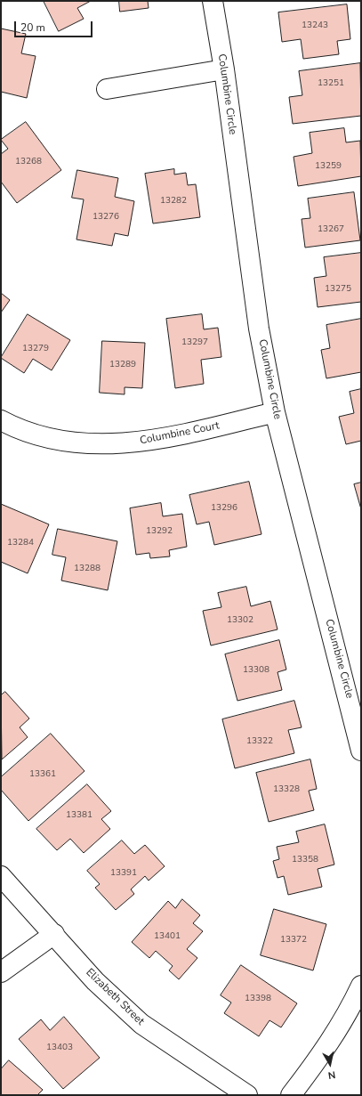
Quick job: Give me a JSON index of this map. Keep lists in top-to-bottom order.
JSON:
{
  "streets": {
    "street": ["Columbine Circle", "Columbine Court", "Elizabeth Street"]
  },
  "crossings": [
    ["Columbine Circle", "Columbine Court"]
  ],
  "house_numbers": [
    "13243",
    "13251",
    "13268",
    "13259",
    "13282",
    "13276",
    "13267",
    "13275",
    "13297",
    "13279",
    "13289",
    "13296",
    "13292",
    "13284",
    "13288",
    "13302",
    "13308",
    "13322",
    "13361",
    "13328",
    "13381",
    "13358",
    "13391",
    "13401",
    "13372",
    "13398",
    "13403"
  ],
  "scale_bar": "20 m",
  "north": "bottom"
}
